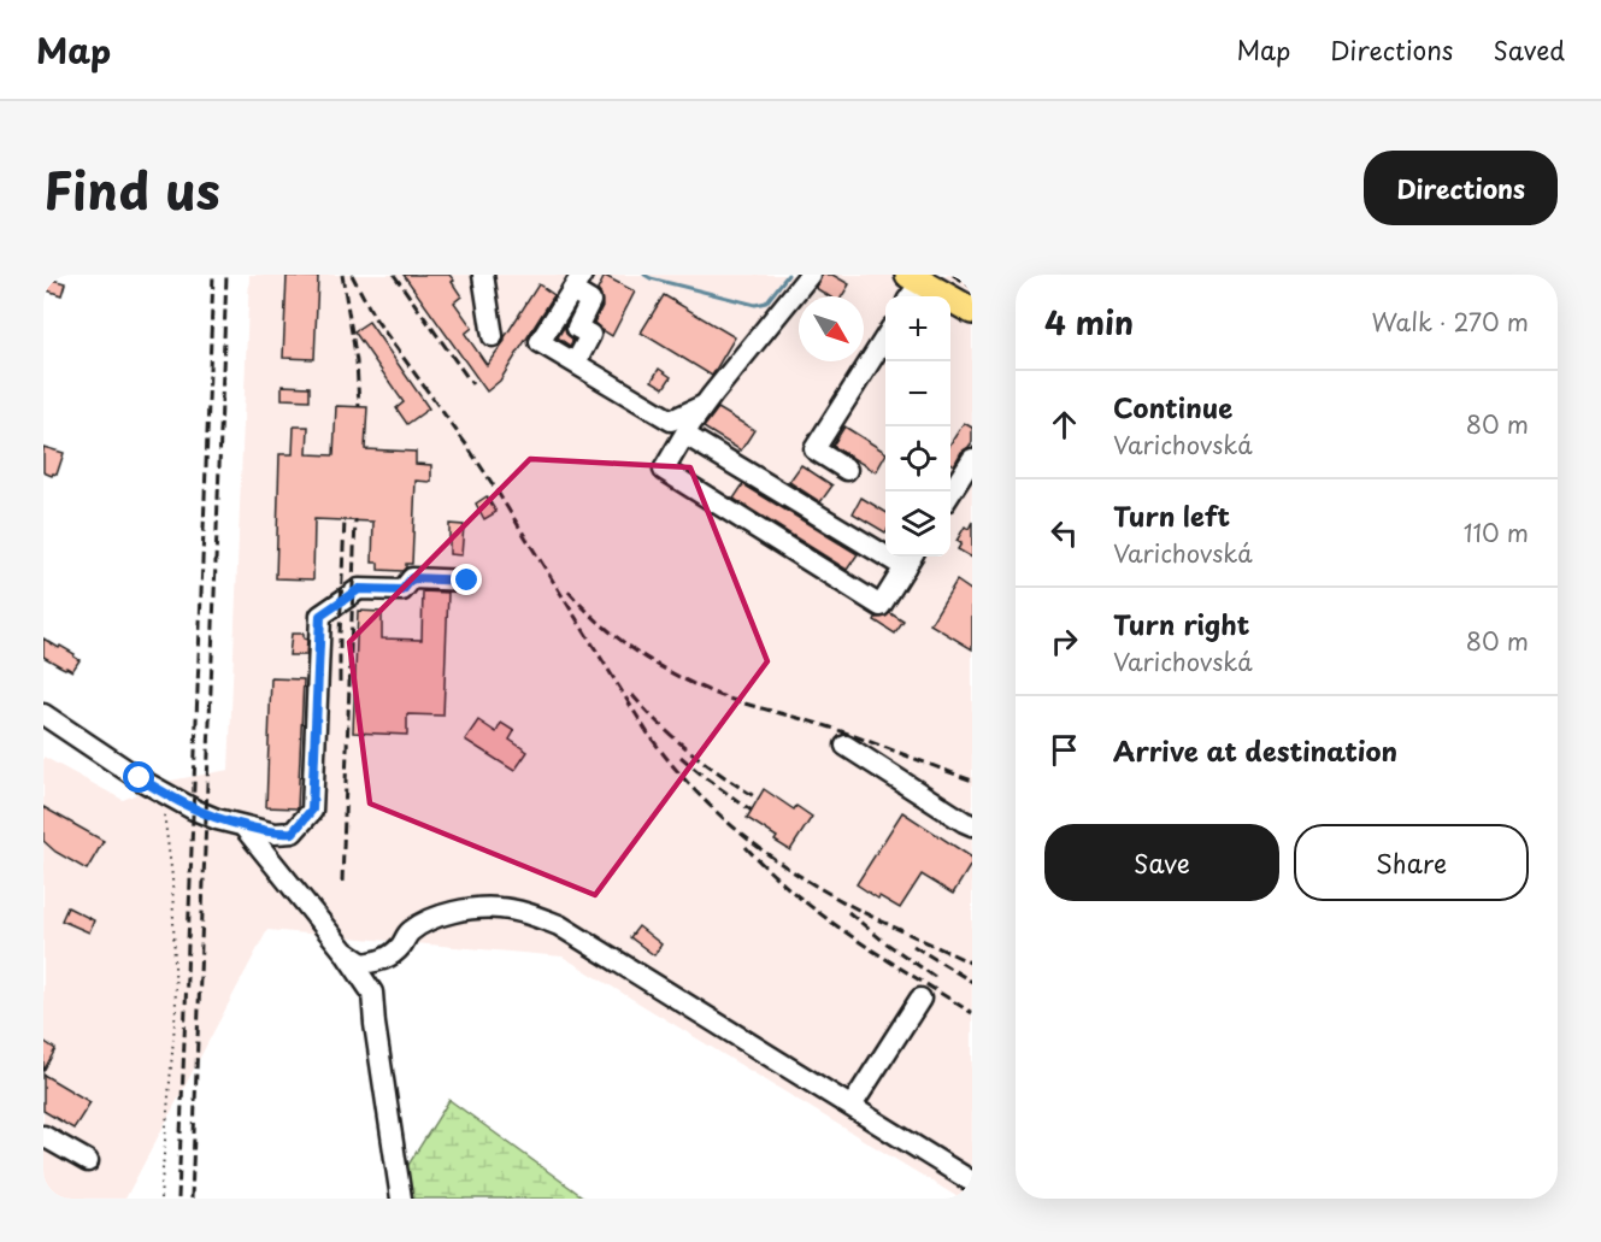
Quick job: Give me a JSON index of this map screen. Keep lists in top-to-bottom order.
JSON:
{
  "north": "bottom right",
  "page": {
    "header": "Map",
    "nav": ["Map", "Directions", "Saved"],
    "title": "Find us",
    "buttons": [
      "Directions",
      ["Save", "Share"]
    ],
    "heading": ["4 min", "Walk · 270 m"],
    "map_buttons": ["+", "−"],
    "list": [
      ["Continue", "Varichovská", "80 m"],
      ["Turn left", "Varichovská", "110 m"],
      ["Turn right", "Varichovská", "80 m"],
      "Arrive at destination"
    ]
  }
}
